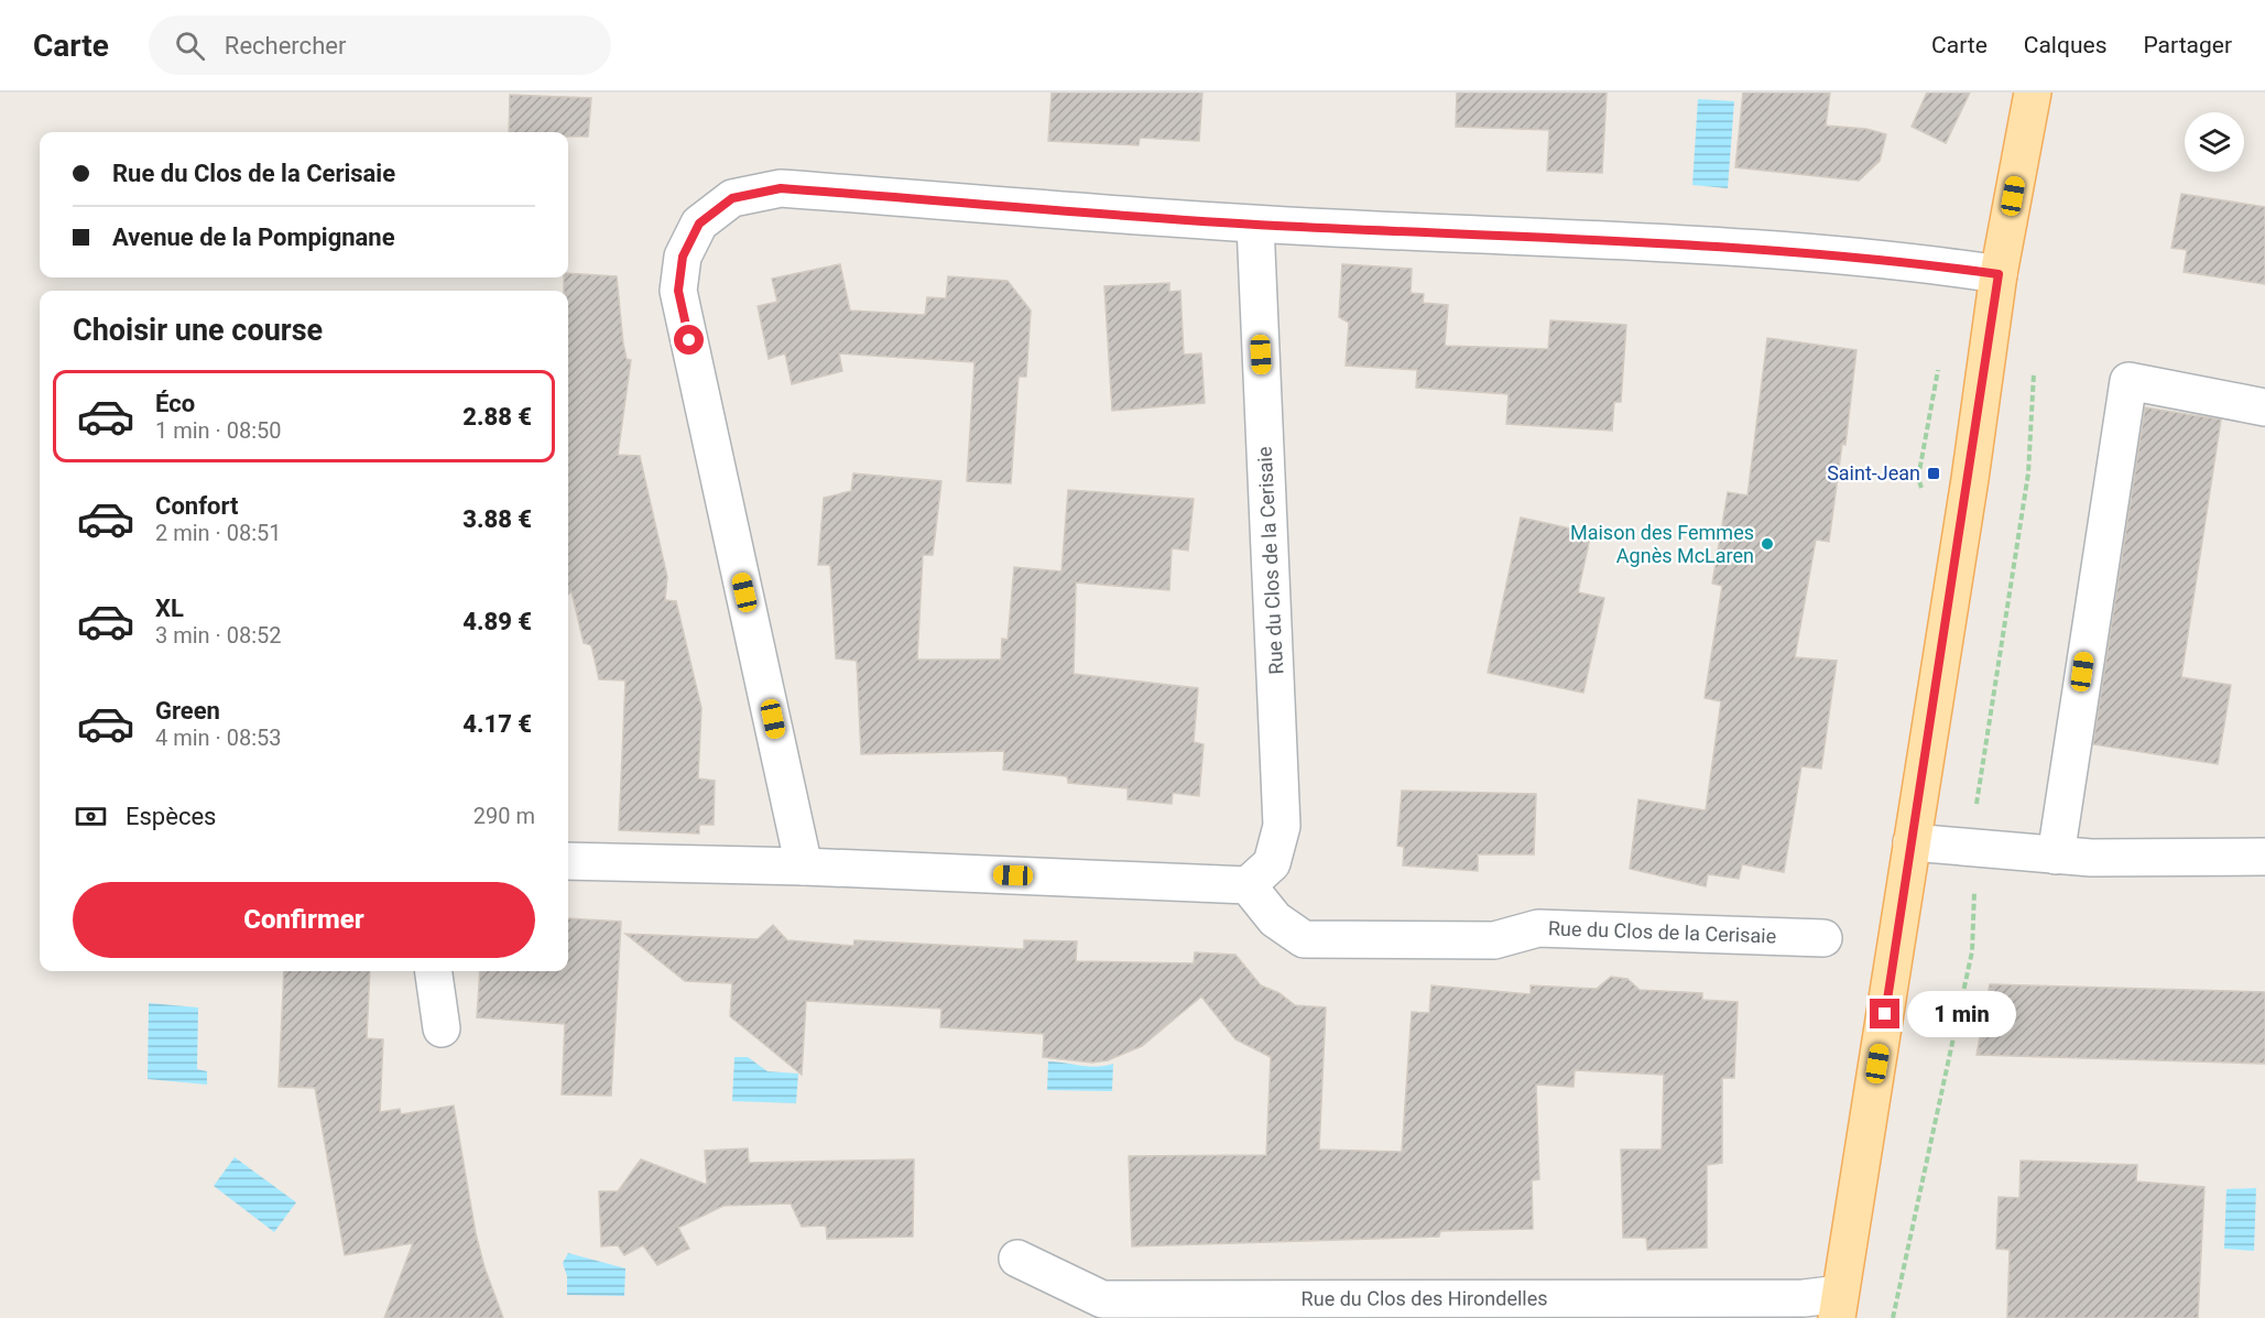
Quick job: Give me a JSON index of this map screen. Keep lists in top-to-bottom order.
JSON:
{
  "streets": {
    "street": ["Rue du Clos de la Cerisaie", "Rue du Clos des Hirondelles"]
  },
  "places": {
    "transit": ["Saint-Jean"],
    "other": ["Maison des Femmes Agnès McLaren"]
  },
  "page": {
    "header": "Carte",
    "search": "Rechercher",
    "nav": ["Carte", "Calques", "Partager"],
    "banner": ["Rue du Clos de la Cerisaie", "Avenue de la Pompignane"],
    "heading": "Choisir une course",
    "list": [
      {
        "name": "Éco",
        "note": "1 min · 08:50",
        "value": "2.88 €"
      },
      {
        "name": "Confort",
        "note": "2 min · 08:51",
        "value": "3.88 €"
      },
      {
        "name": "XL",
        "note": "3 min · 08:52",
        "value": "4.89 €"
      },
      {
        "name": "Green",
        "note": "4 min · 08:53",
        "value": "4.17 €"
      }
    ],
    "pay": ["Espèces", "290 m"],
    "buttons": "Confirmer",
    "bubble": "1 min"
  }
}
